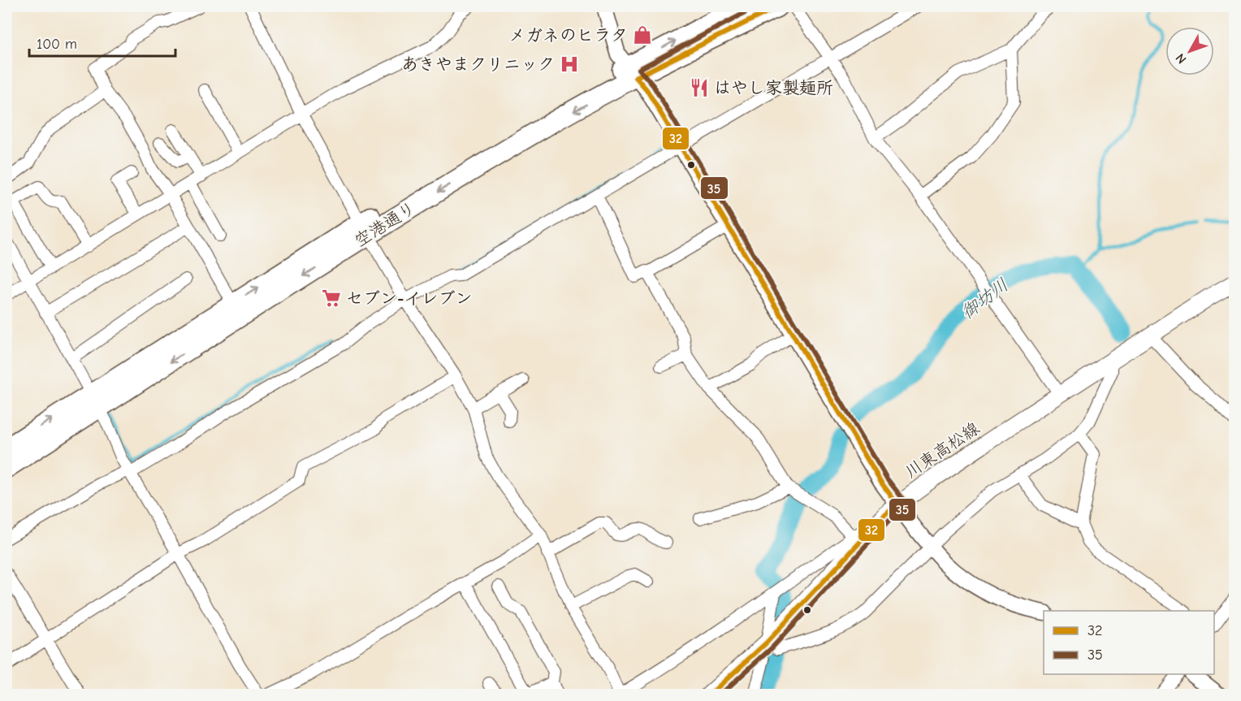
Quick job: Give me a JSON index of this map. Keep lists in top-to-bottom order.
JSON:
{
  "streets": {
    "highway": ["空港通り"],
    "main road": ["川東高松線"]
  },
  "water": ["御坊川"],
  "places": {
    "shop": ["メガネのヒラタ"],
    "hospital": ["あきやまクリニック"],
    "restaurant": ["はやし家製麺所"],
    "supermarket": ["セブン-イレブン"]
  },
  "lines": ["transit line 32", "transit line 35"],
  "legend": ["32", "35"],
  "scale_bar": "100 m",
  "north": "bottom left"
}
